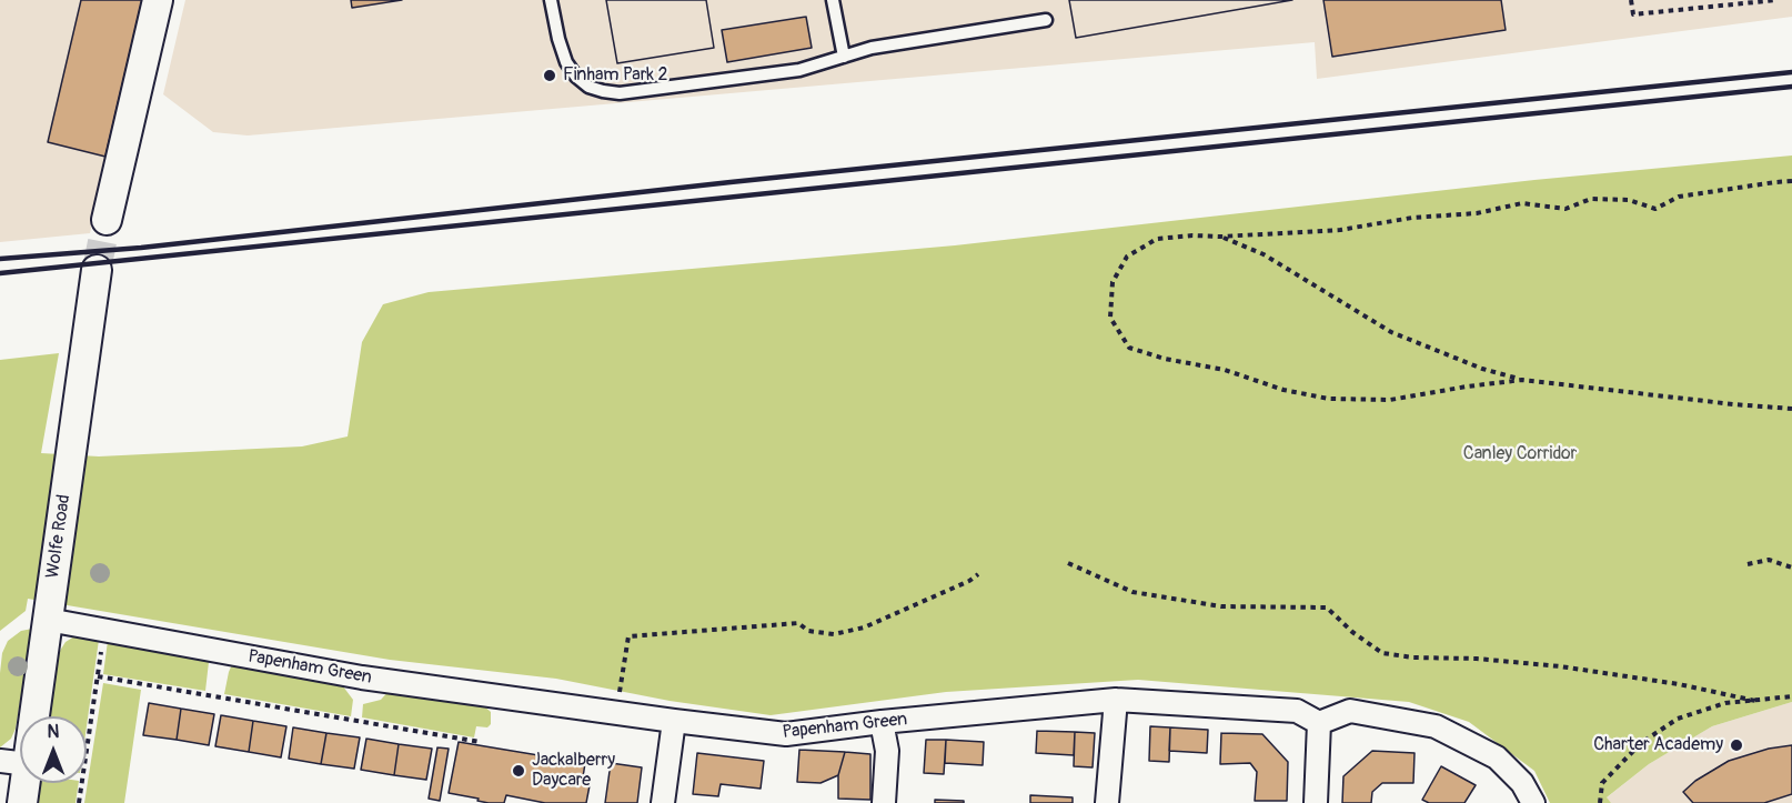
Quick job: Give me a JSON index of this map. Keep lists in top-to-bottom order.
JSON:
{
  "streets": {
    "street": ["Wolfe Road", "Papenham Green"]
  },
  "crossings": [
    ["Wolfe Road", "Papenham Green"]
  ],
  "parks": ["Canley Corridor"],
  "places": ["Finham Park 2", "Charter Academy", "Jackalberry Daycare"],
  "north": "top"
}
